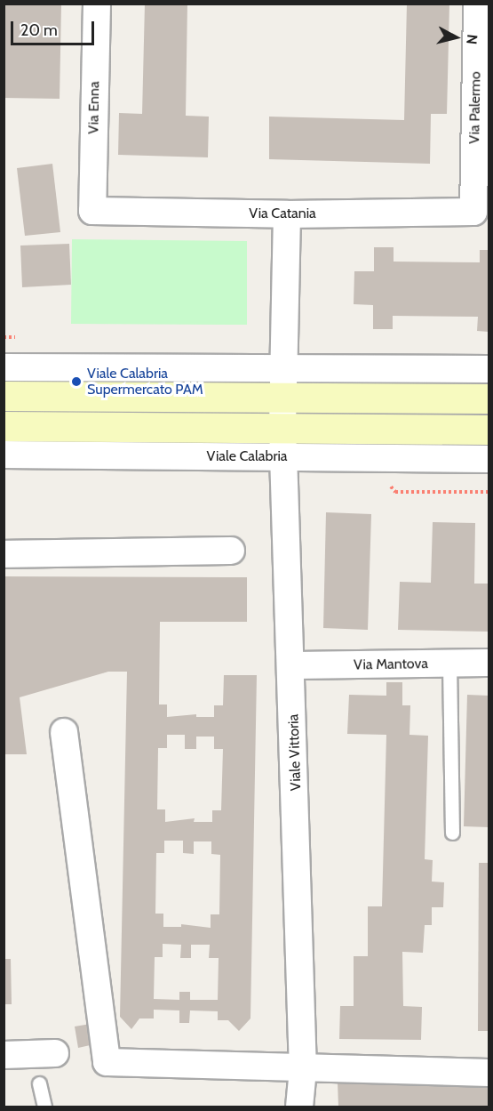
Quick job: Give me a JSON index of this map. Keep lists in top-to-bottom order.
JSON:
{
  "streets": {
    "main road": ["Viale Calabria"],
    "street": [
      "Via Enna",
      "Via Palermo",
      "Via Catania",
      "Via Mantova",
      "Viale Vittoria"
    ]
  },
  "crossings": [
    ["Via Enna", "Via Catania"],
    ["Via Palermo", "Via Catania"],
    ["Via Catania", "Viale Vittoria"],
    ["Viale Calabria", "Viale Vittoria"],
    ["Via Mantova", "Viale Vittoria"]
  ],
  "places": ["Viale Calabria Supermercato PAM"],
  "scale_bar": "20 m",
  "north": "right"
}
